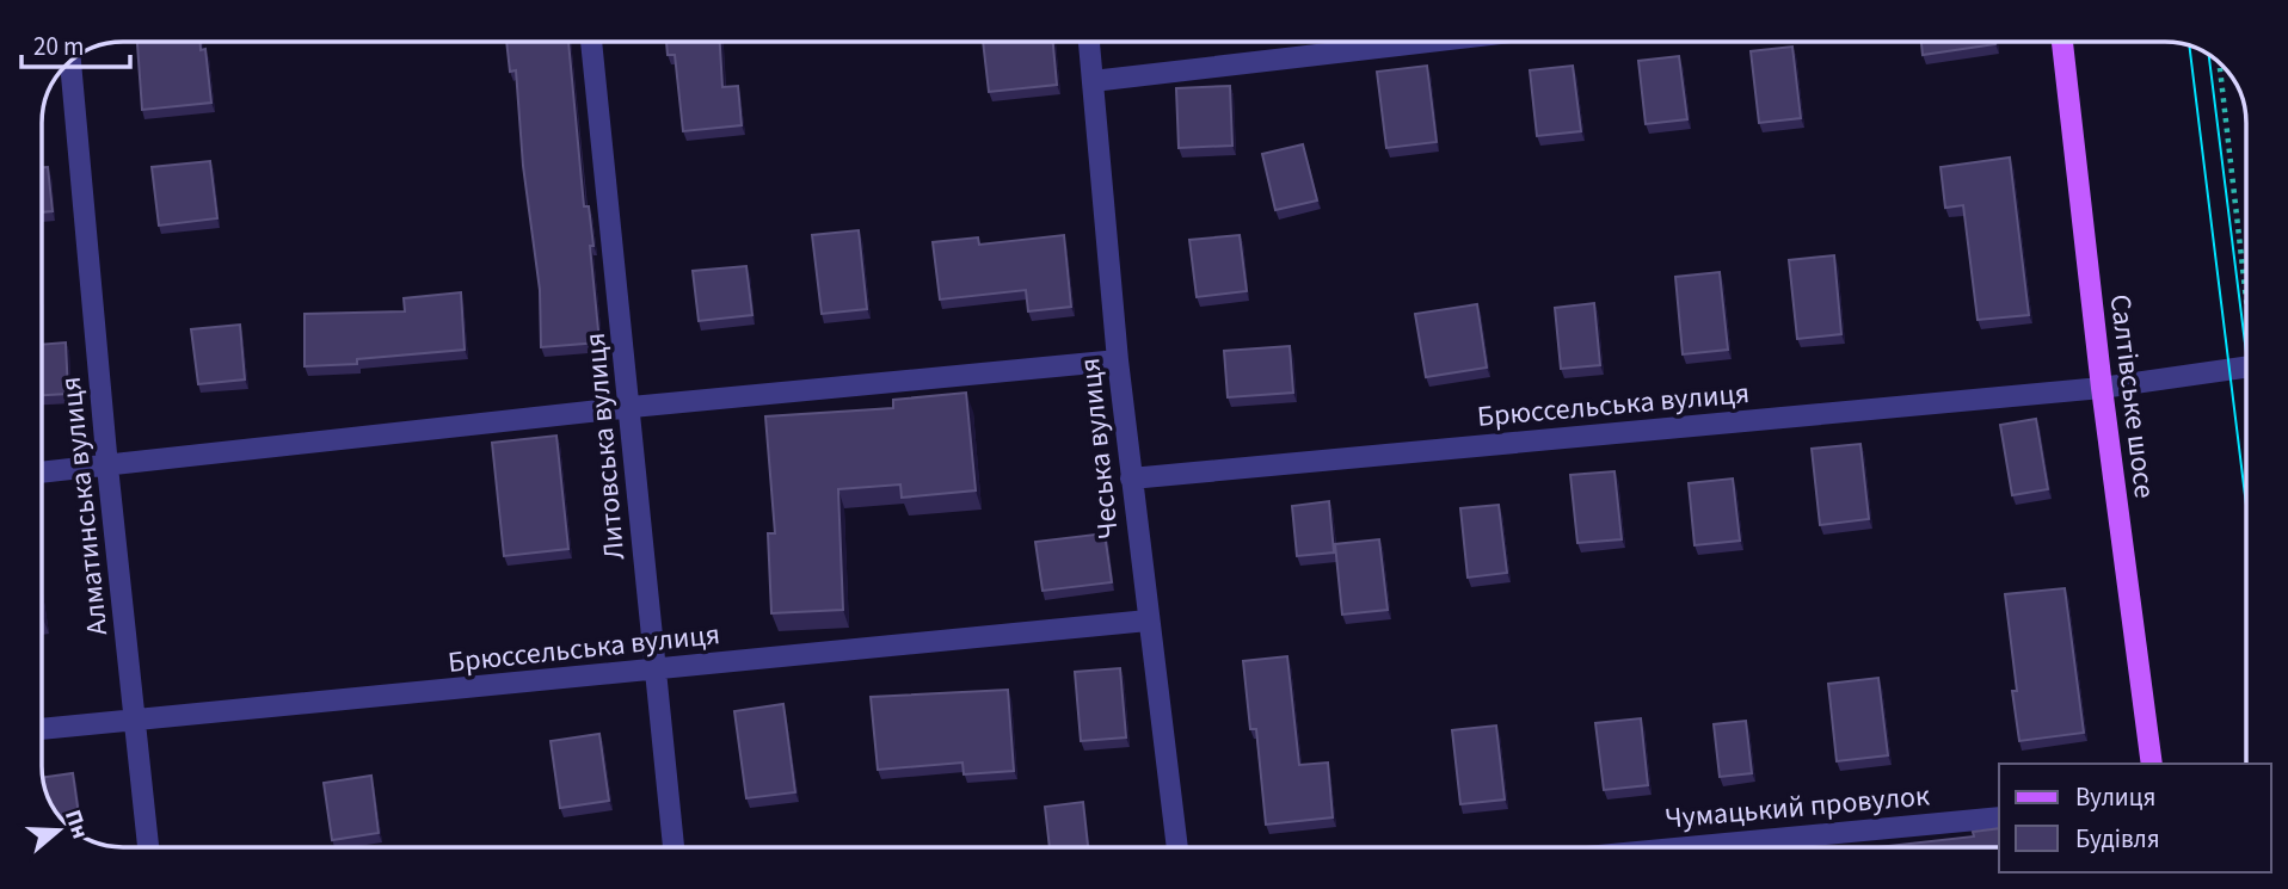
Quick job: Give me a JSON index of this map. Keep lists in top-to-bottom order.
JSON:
{
  "streets": {
    "main road": ["Салтівське шосе"],
    "street": [
      "Брюссельська вулиця",
      "Литовська вулиця",
      "Чеська вулиця",
      "Алматинська вулиця",
      "Чумацький провулок"
    ]
  },
  "crossings": [
    ["Салтівське шосе", "Брюссельська вулиця"],
    ["Брюссельська вулиця", "Литовська вулиця"],
    ["Брюссельська вулиця", "Чеська вулиця"],
    ["Брюссельська вулиця", "Алматинська вулиця"]
  ],
  "legend": ["Вулиця", "Будівля"],
  "scale_bar": "20 m",
  "north": "right"
}
